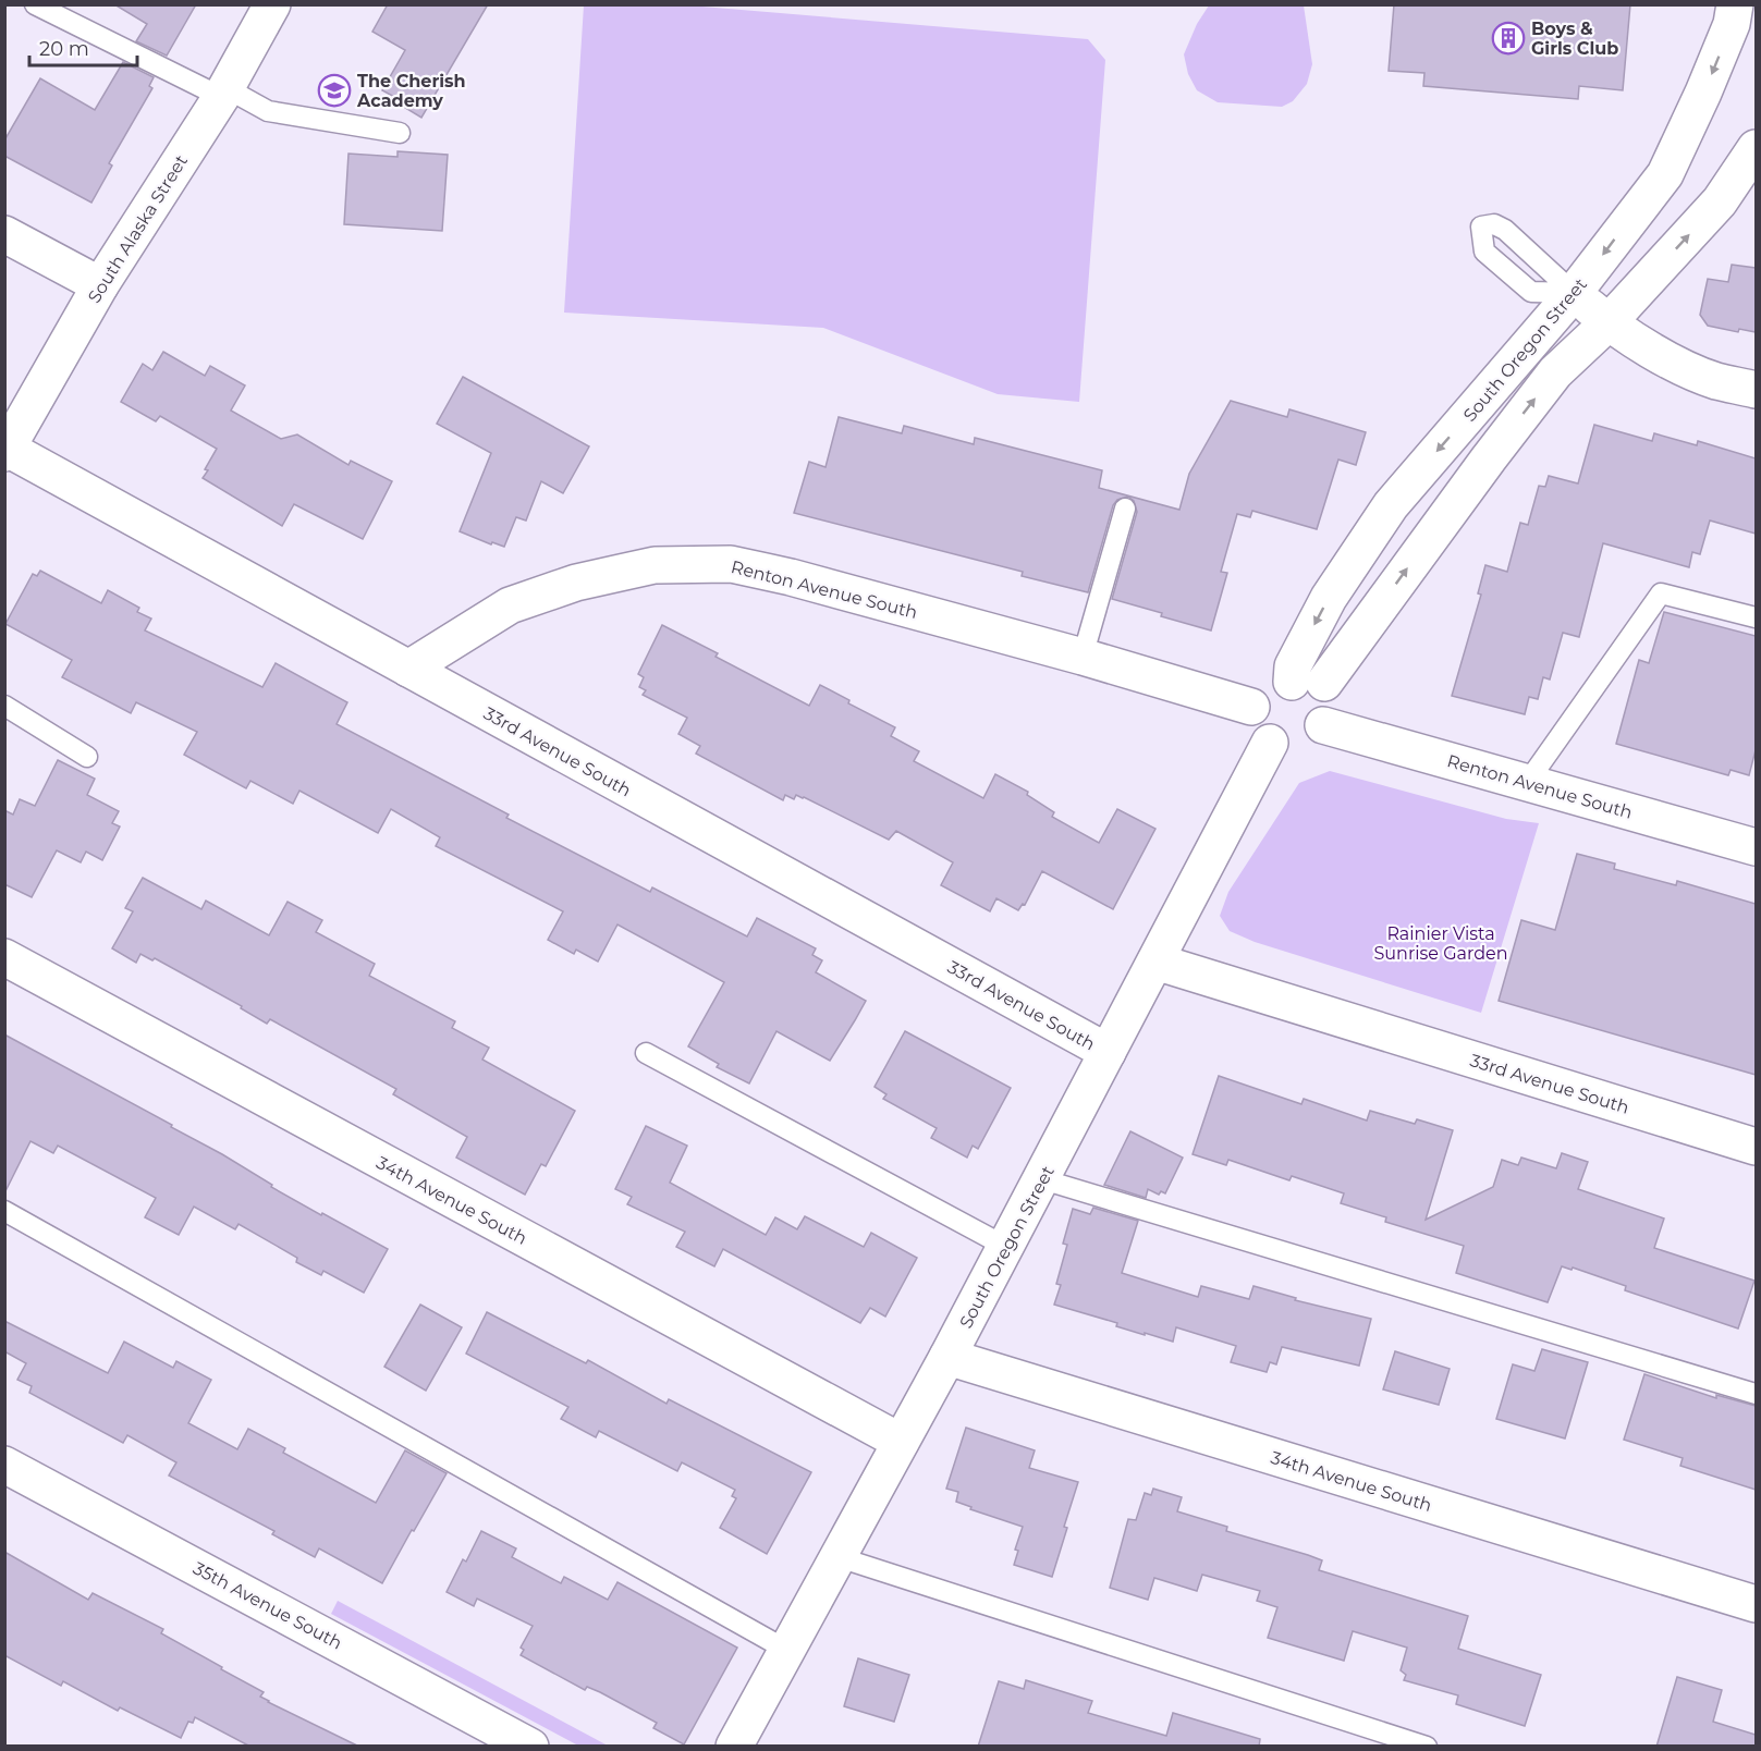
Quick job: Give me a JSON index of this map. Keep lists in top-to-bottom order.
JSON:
{
  "streets": {
    "street": [
      "South Alaska Street",
      "South Oregon Street",
      "Renton Avenue South",
      "33rd Avenue South",
      "34th Avenue South",
      "35th Avenue South"
    ]
  },
  "crossings": [
    ["South Alaska Street", "33rd Avenue South"],
    ["South Oregon Street", "Renton Avenue South"],
    ["South Oregon Street", "33rd Avenue South"],
    ["South Oregon Street", "34th Avenue South"],
    ["Renton Avenue South", "33rd Avenue South"]
  ],
  "parks": ["Rainier Vista Sunrise Garden"],
  "places": {
    "building": ["Boys & Girls Club"],
    "school or university": ["The Cherish Academy"]
  },
  "scale_bar": "20 m"
}
